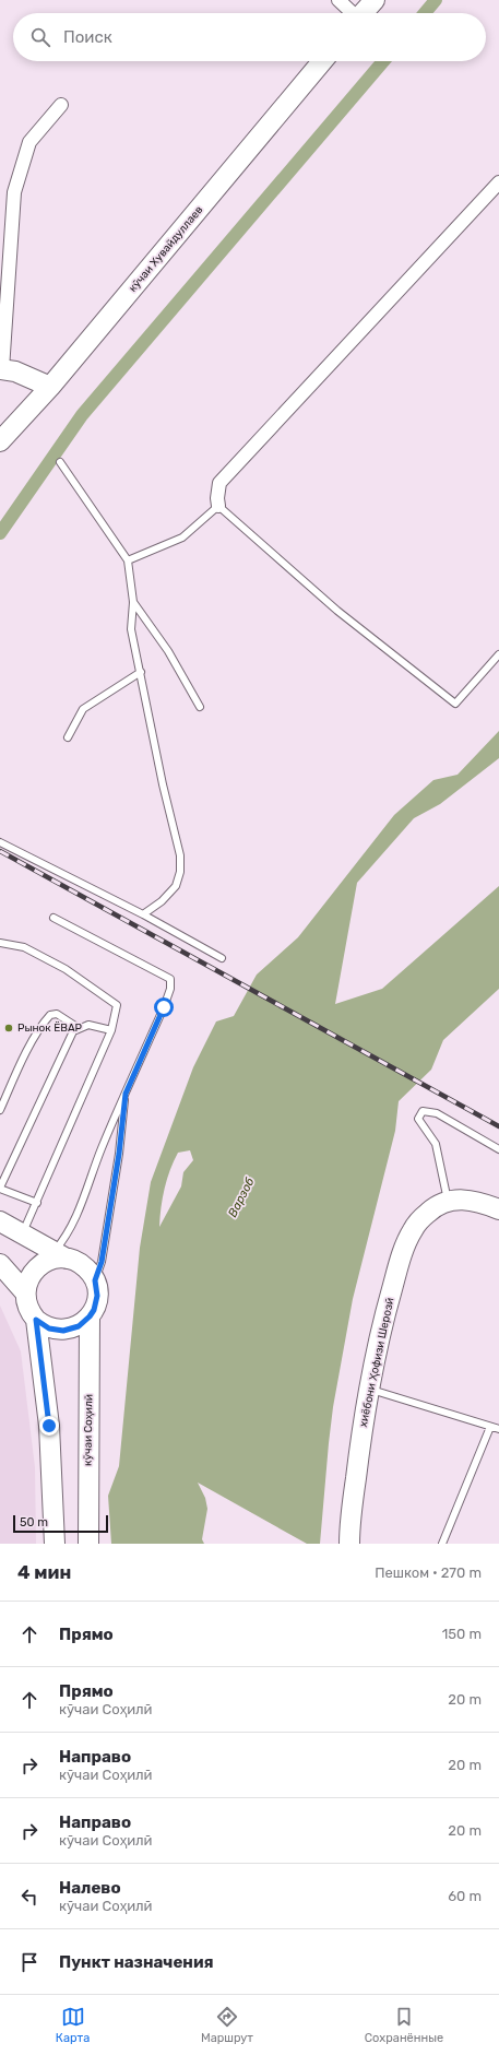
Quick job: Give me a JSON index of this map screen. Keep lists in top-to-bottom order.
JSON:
{
  "streets": {
    "street": ["кӯчаи Хувайдуллаев", "хиёбони Ҳофизи Шерозӣ", "кӯчаи Соҳилӣ"]
  },
  "water": ["Варзоб"],
  "places": ["Рынок ЁВАР"],
  "scale_bar": "50 m",
  "page": {
    "search": "Поиск",
    "scale": "50 m",
    "heading": ["4 мин", "Пешком · 270 m"],
    "list": [
      ["Прямо", "150 m"],
      ["Прямо", "кӯчаи Соҳилӣ", "20 m"],
      ["Направо", "кӯчаи Соҳилӣ", "20 m"],
      ["Направо", "кӯчаи Соҳилӣ", "20 m"],
      ["Налево", "кӯчаи Соҳилӣ", "60 m"],
      "Пункт назначения"
    ],
    "nav": ["Карта", "Маршрут", "Сохранённые"]
  }
}
